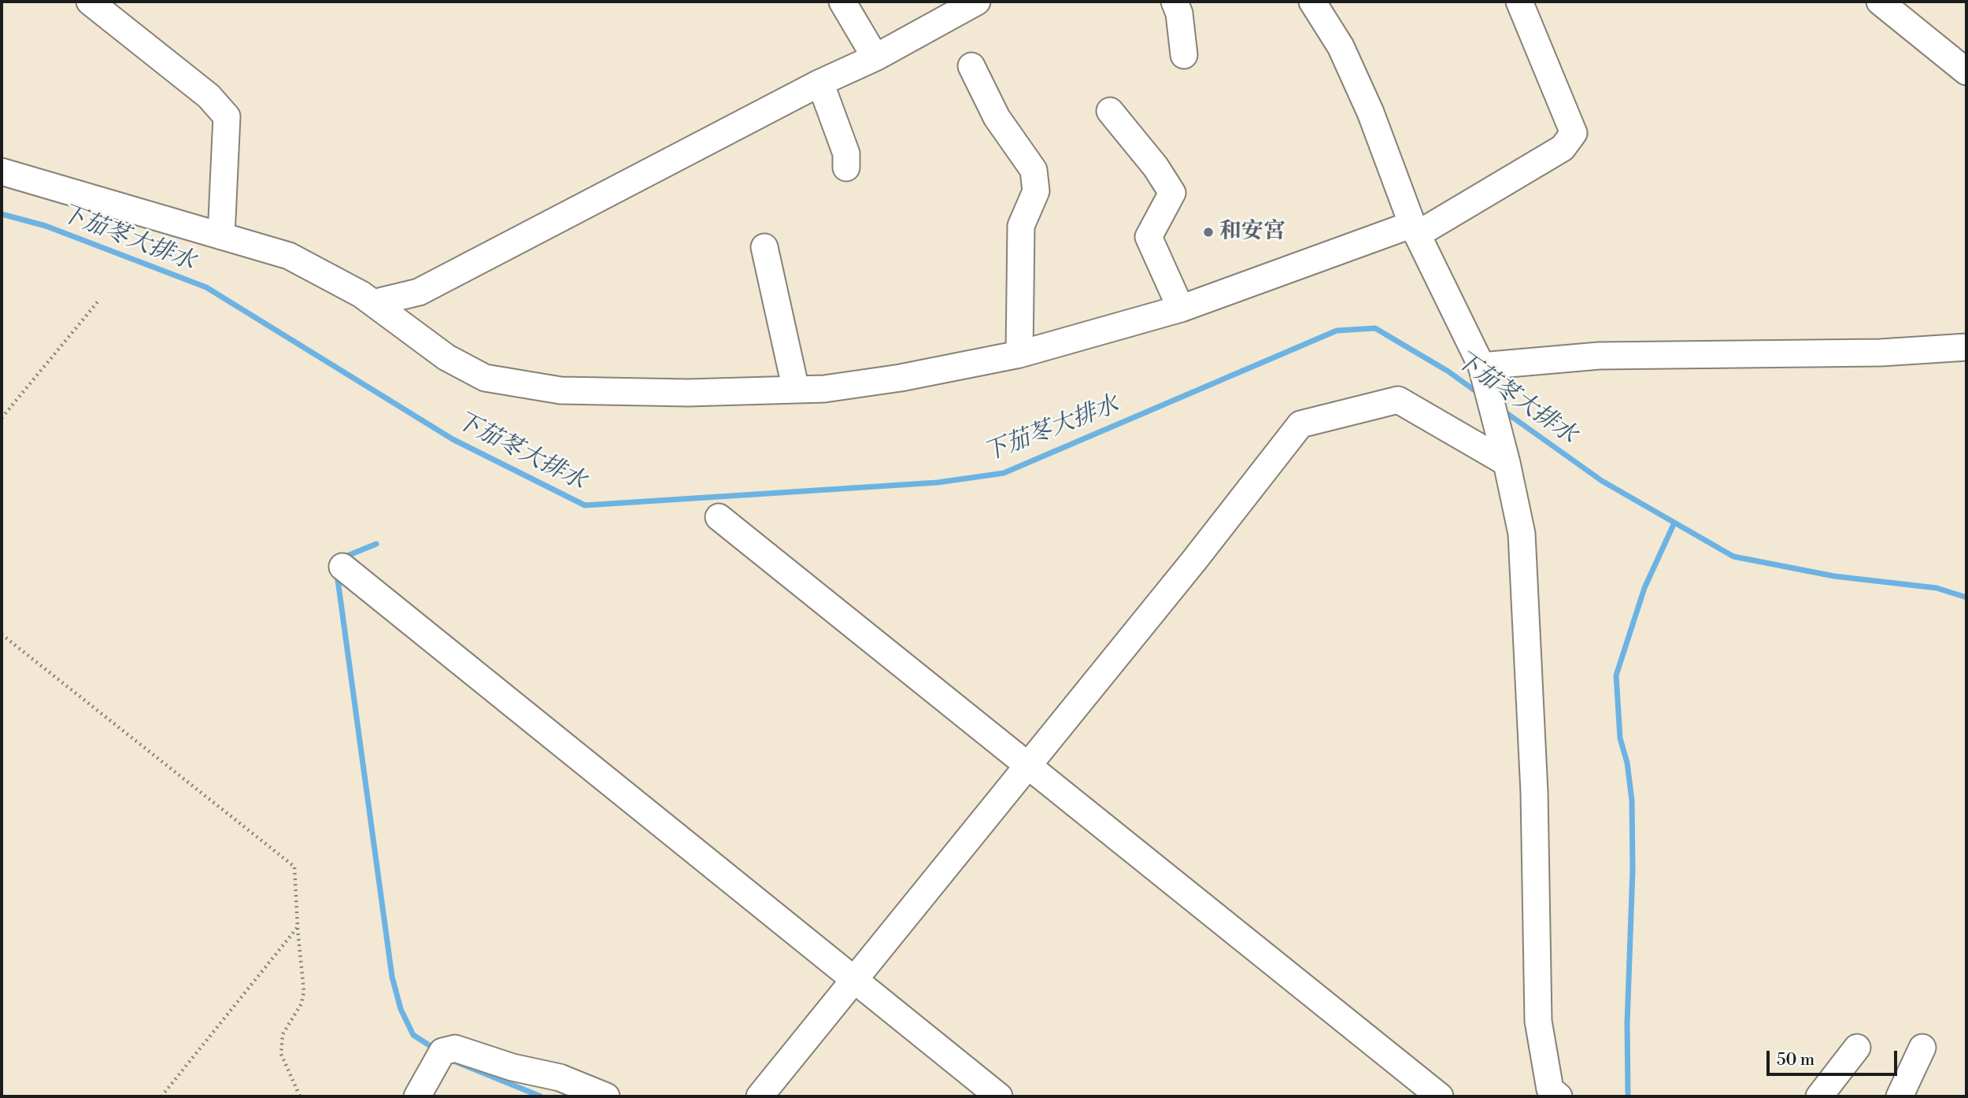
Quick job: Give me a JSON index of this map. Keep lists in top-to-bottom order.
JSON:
{
  "water": ["下茄苳大排水"],
  "places": ["和安宮"],
  "scale_bar": "50 m"
}
